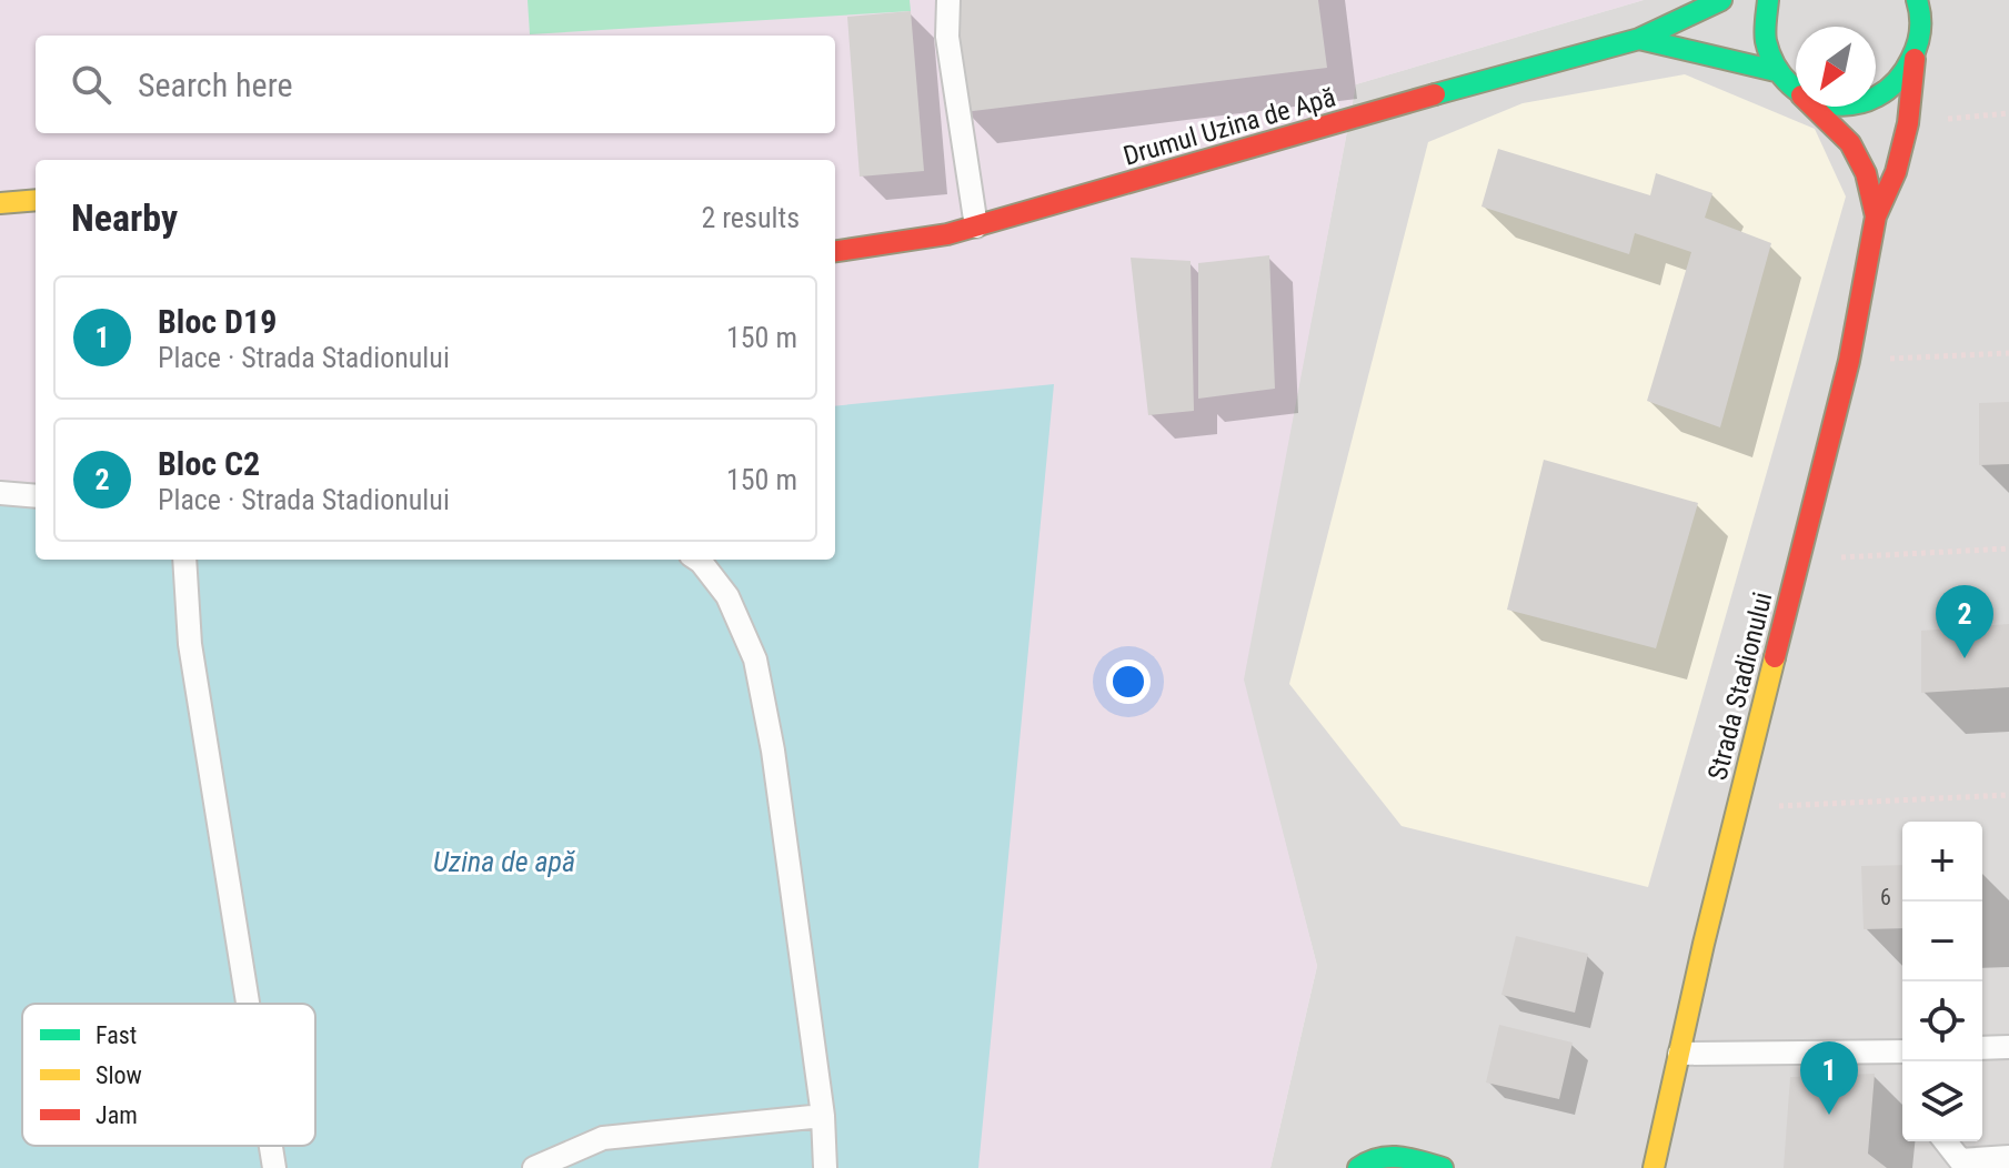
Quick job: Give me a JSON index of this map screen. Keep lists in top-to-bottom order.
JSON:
{
  "streets": {
    "street": ["Drumul Uzina de Apă", "Strada Stadionului"]
  },
  "crossings": [
    ["Drumul Uzina de Apă", "Strada Stadionului"]
  ],
  "water": ["Uzina de apă"],
  "house_numbers": ["6"],
  "legend": ["Fast", "Slow", "Jam"],
  "north": "bottom left",
  "page": {
    "search": "Search here",
    "heading": ["Nearby", "2 results"],
    "list": [
      {
        "mark": "1",
        "name": "Bloc D19",
        "note": "Place · Strada Stadionului",
        "value": "150 m"
      },
      {
        "mark": "2",
        "name": "Bloc C2",
        "note": "Place · Strada Stadionului",
        "value": "150 m"
      }
    ],
    "pins": ["2", "1"],
    "map_buttons": ["+", "−"]
  }
}
